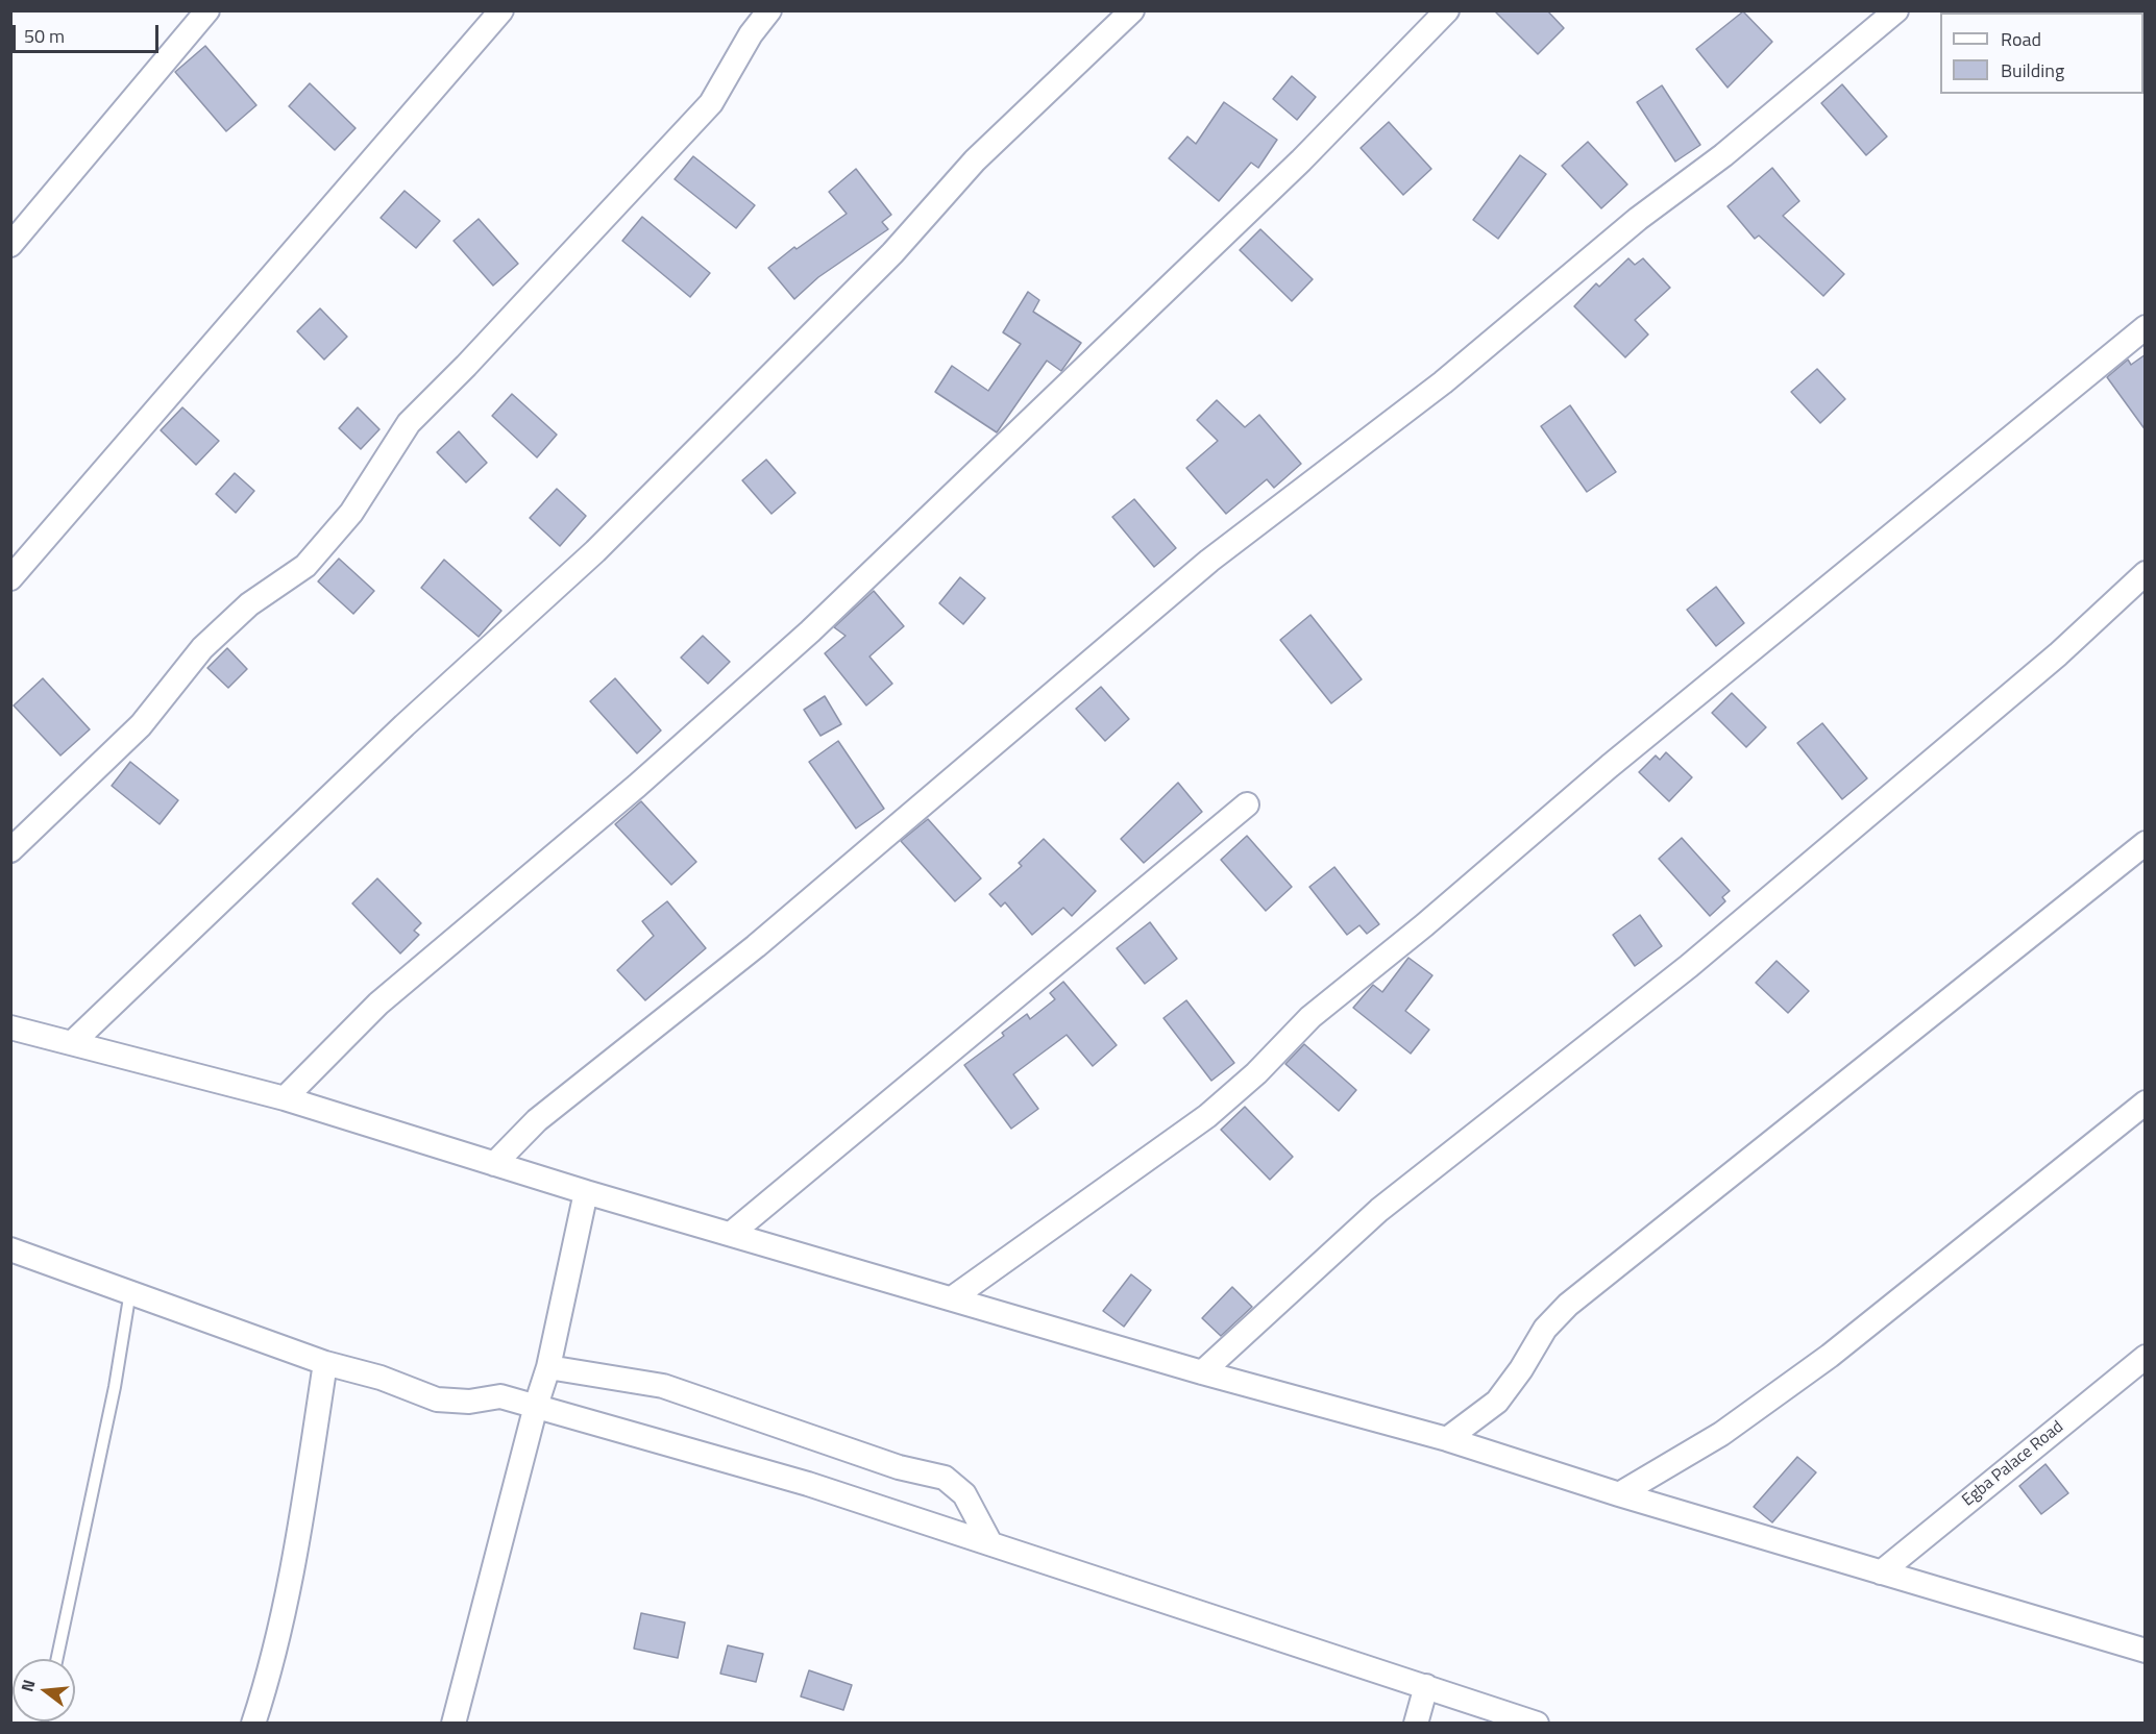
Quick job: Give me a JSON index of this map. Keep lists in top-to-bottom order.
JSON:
{
  "streets": {
    "street": ["Egba Palace Road"]
  },
  "legend": ["Road", "Building"],
  "scale_bar": "50 m",
  "north": "left"
}
